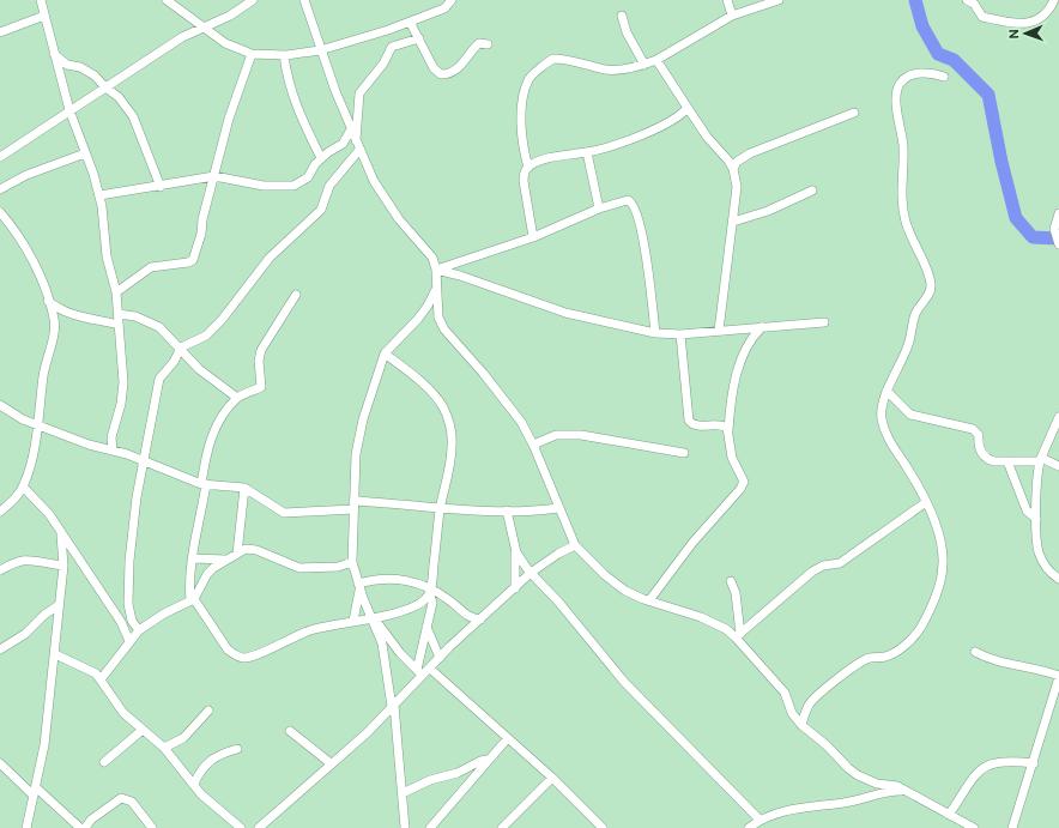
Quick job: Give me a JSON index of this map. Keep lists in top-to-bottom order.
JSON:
{
  "north": "left"
}
